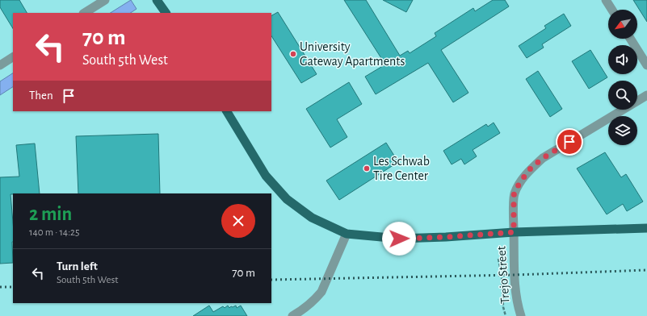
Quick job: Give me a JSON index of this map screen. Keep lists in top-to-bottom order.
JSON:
{
  "streets": {
    "street": ["Trejo Street"]
  },
  "places": ["University Gateway Apartments", "Les Schwab Tire Center"],
  "north": "bottom left",
  "page": {
    "turn": ["70 m", "South 5th West"],
    "then": "Then",
    "heading": ["2 min", "140 m · 14:25"],
    "list": [
      {
        "name": "Turn left",
        "note": "South 5th West",
        "value": "70 m"
      }
    ]
  }
}
